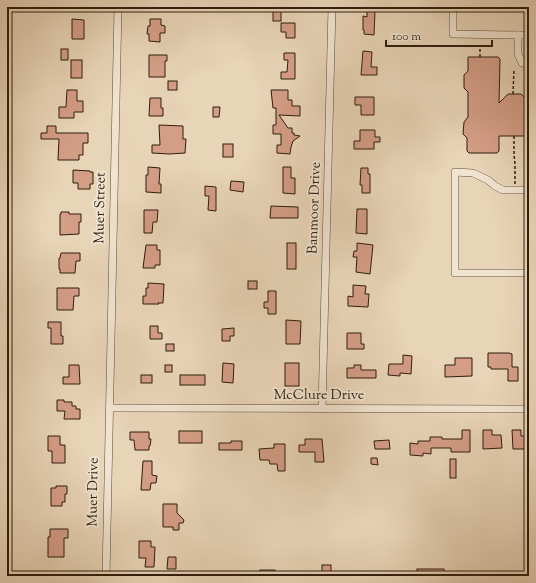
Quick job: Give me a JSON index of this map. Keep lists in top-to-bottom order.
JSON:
{
  "streets": {
    "street": [
      "Muer Street",
      "Banmoor Drive",
      "McClure Drive",
      "Muer Drive"
    ]
  },
  "crossings": [
    ["Muer Street", "McClure Drive"],
    ["Muer Street", "Muer Drive"],
    ["Banmoor Drive", "McClure Drive"],
    ["McClure Drive", "Muer Drive"]
  ],
  "scale_bar": "100 m"
}
